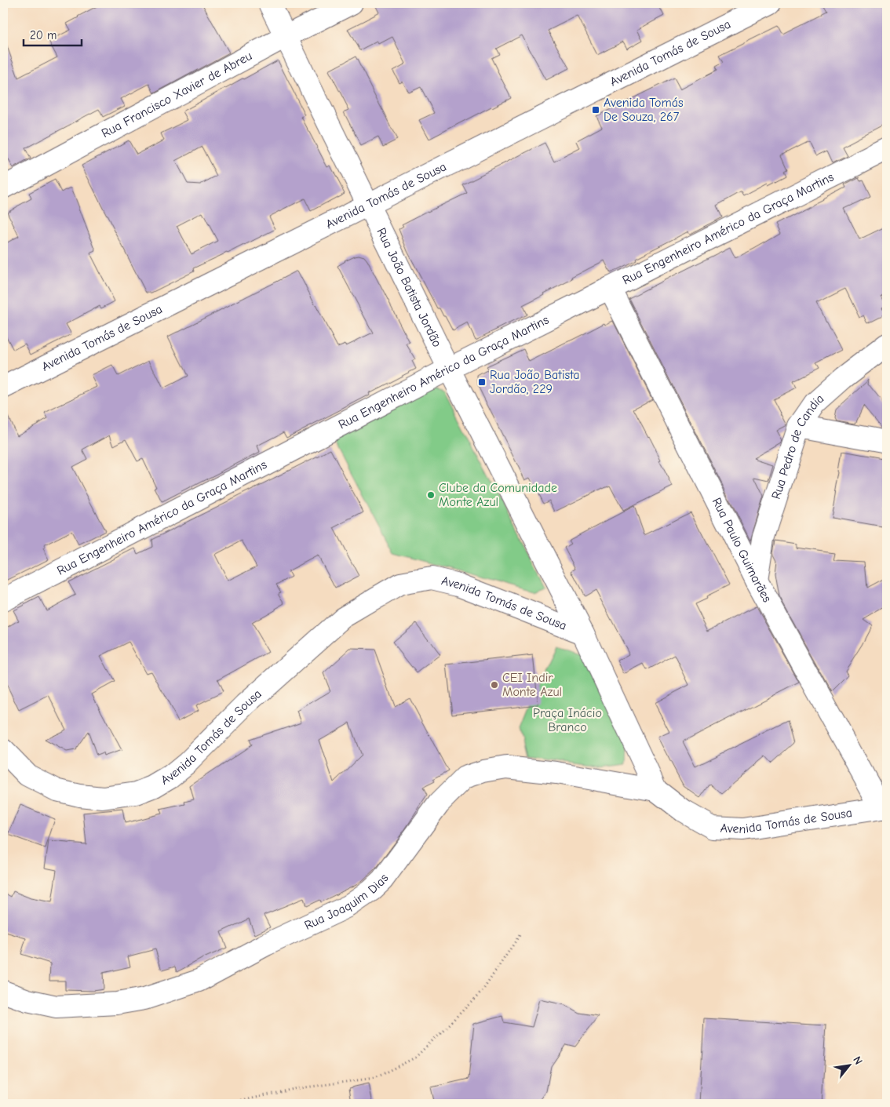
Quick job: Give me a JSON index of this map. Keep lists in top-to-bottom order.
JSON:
{
  "streets": {
    "street": [
      "Avenida Tomás de Sousa",
      "Rua Francisco Xavier de Abreu",
      "Rua Engenheiro Américo da Graça Martins",
      "Rua João Batista Jordão",
      "Rua Pedro de Candia",
      "Rua Paulo Guimarães",
      "Rua Joaquim Dias"
    ]
  },
  "crossings": [
    ["Avenida Tomás de Sousa", "Rua João Batista Jordão"],
    ["Avenida Tomás de Sousa", "Rua Paulo Guimarães"],
    ["Avenida Tomás de Sousa", "Rua Joaquim Dias"],
    ["Rua Francisco Xavier de Abreu", "Rua João Batista Jordão"],
    ["Rua Engenheiro Américo da Graça Martins", "Rua João Batista Jordão"],
    ["Rua Engenheiro Américo da Graça Martins", "Rua Paulo Guimarães"],
    ["Rua Pedro de Candia", "Rua Paulo Guimarães"]
  ],
  "parks": ["Praça Inácio Branco"],
  "places": {
    "transit": ["Avenida Tomás De Souza, 267", "Rua João Batista Jordão, 229"],
    "other": ["Clube da Comunidade Monte Azul", "CEI Indir Monte Azul"]
  },
  "scale_bar": "20 m",
  "north": "top right"
}
